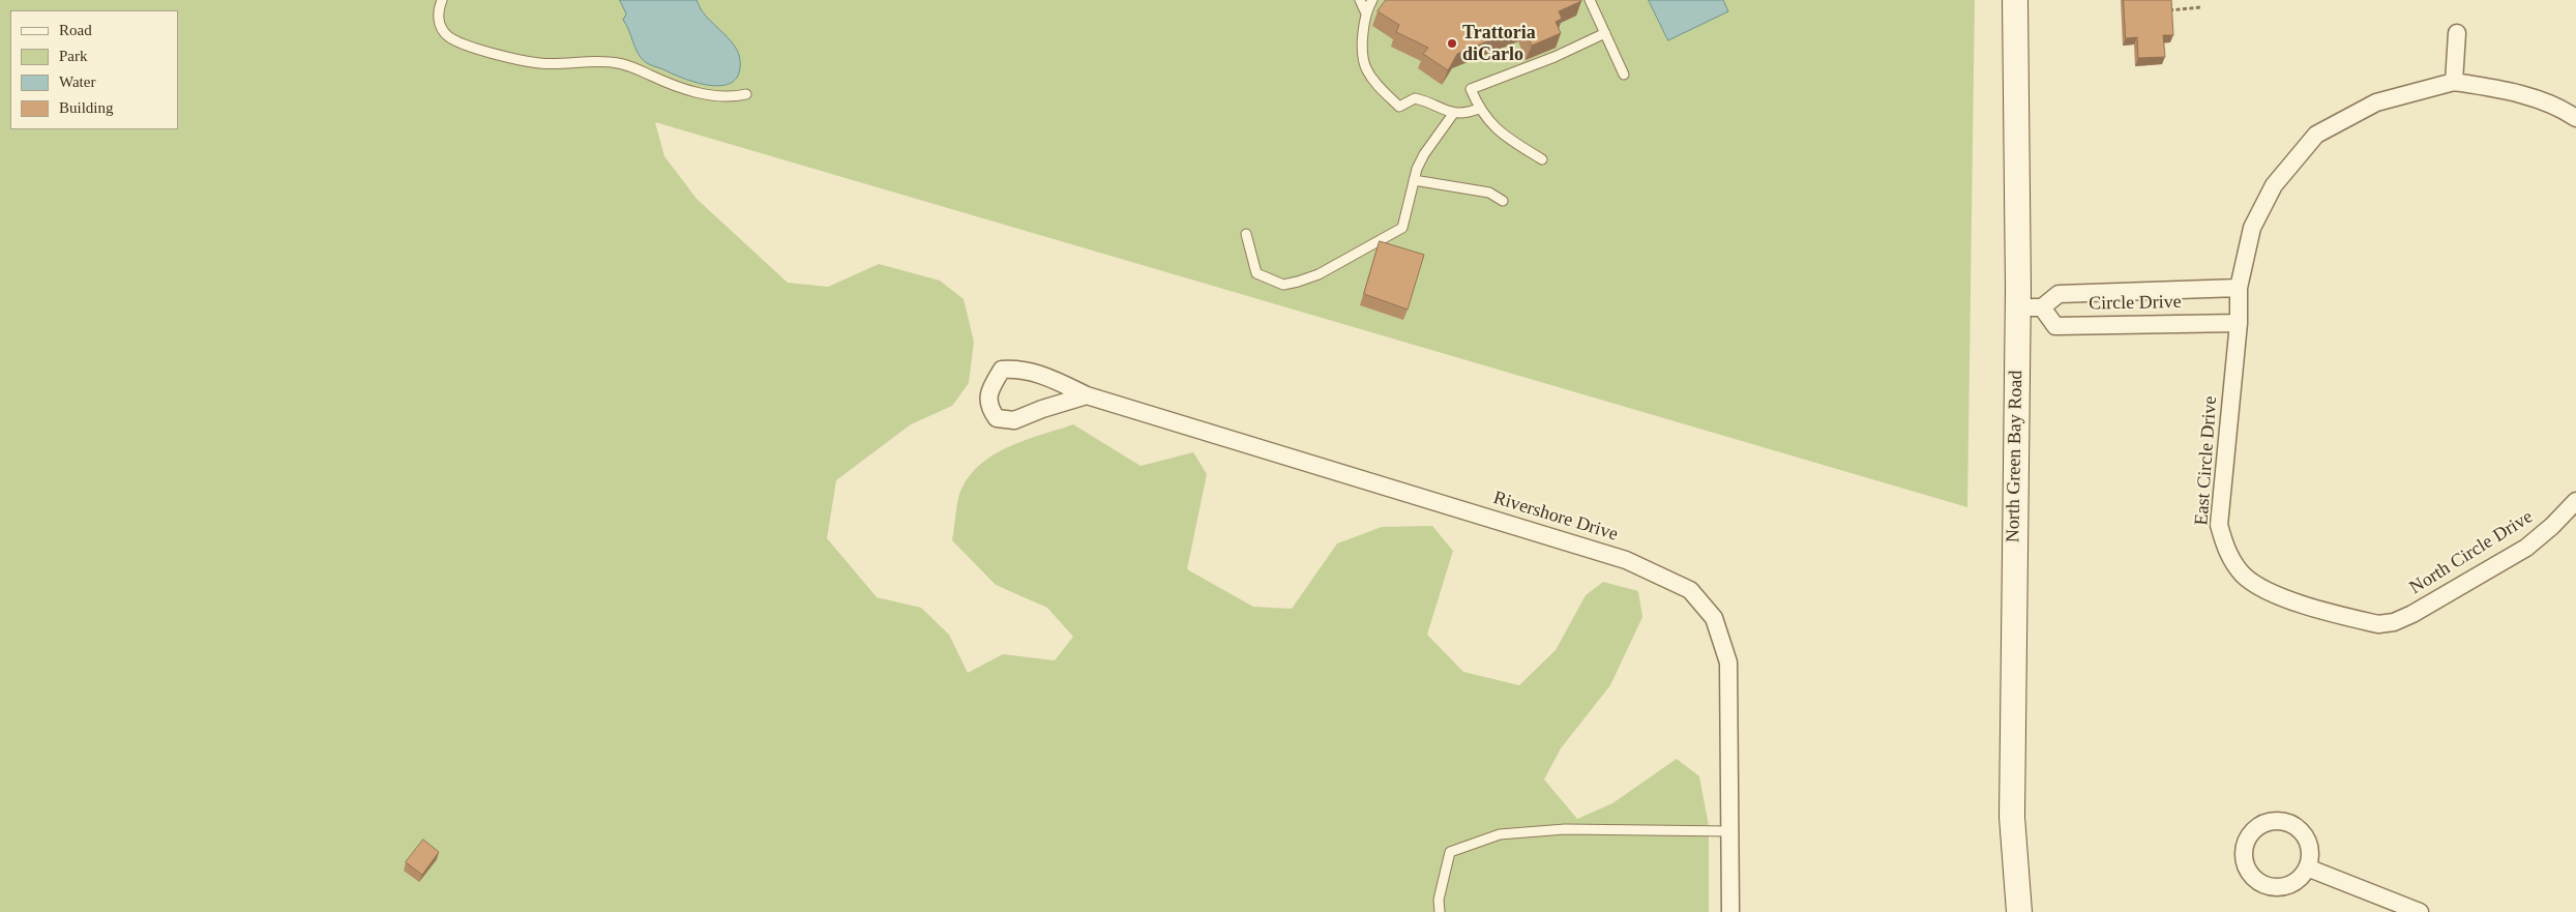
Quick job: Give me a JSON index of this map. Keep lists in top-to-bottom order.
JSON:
{
  "streets": {
    "street": [
      "Circle Drive",
      "North Green Bay Road",
      "East Circle Drive",
      "Rivershore Drive",
      "North Circle Drive"
    ]
  },
  "crossings": [
    ["Circle Drive", "East Circle Drive"],
    ["East Circle Drive", "North Circle Drive"]
  ],
  "places": ["Trattoria diCarlo"],
  "legend": [
    "Road",
    "Park",
    "Water",
    "Building"
  ]
}
